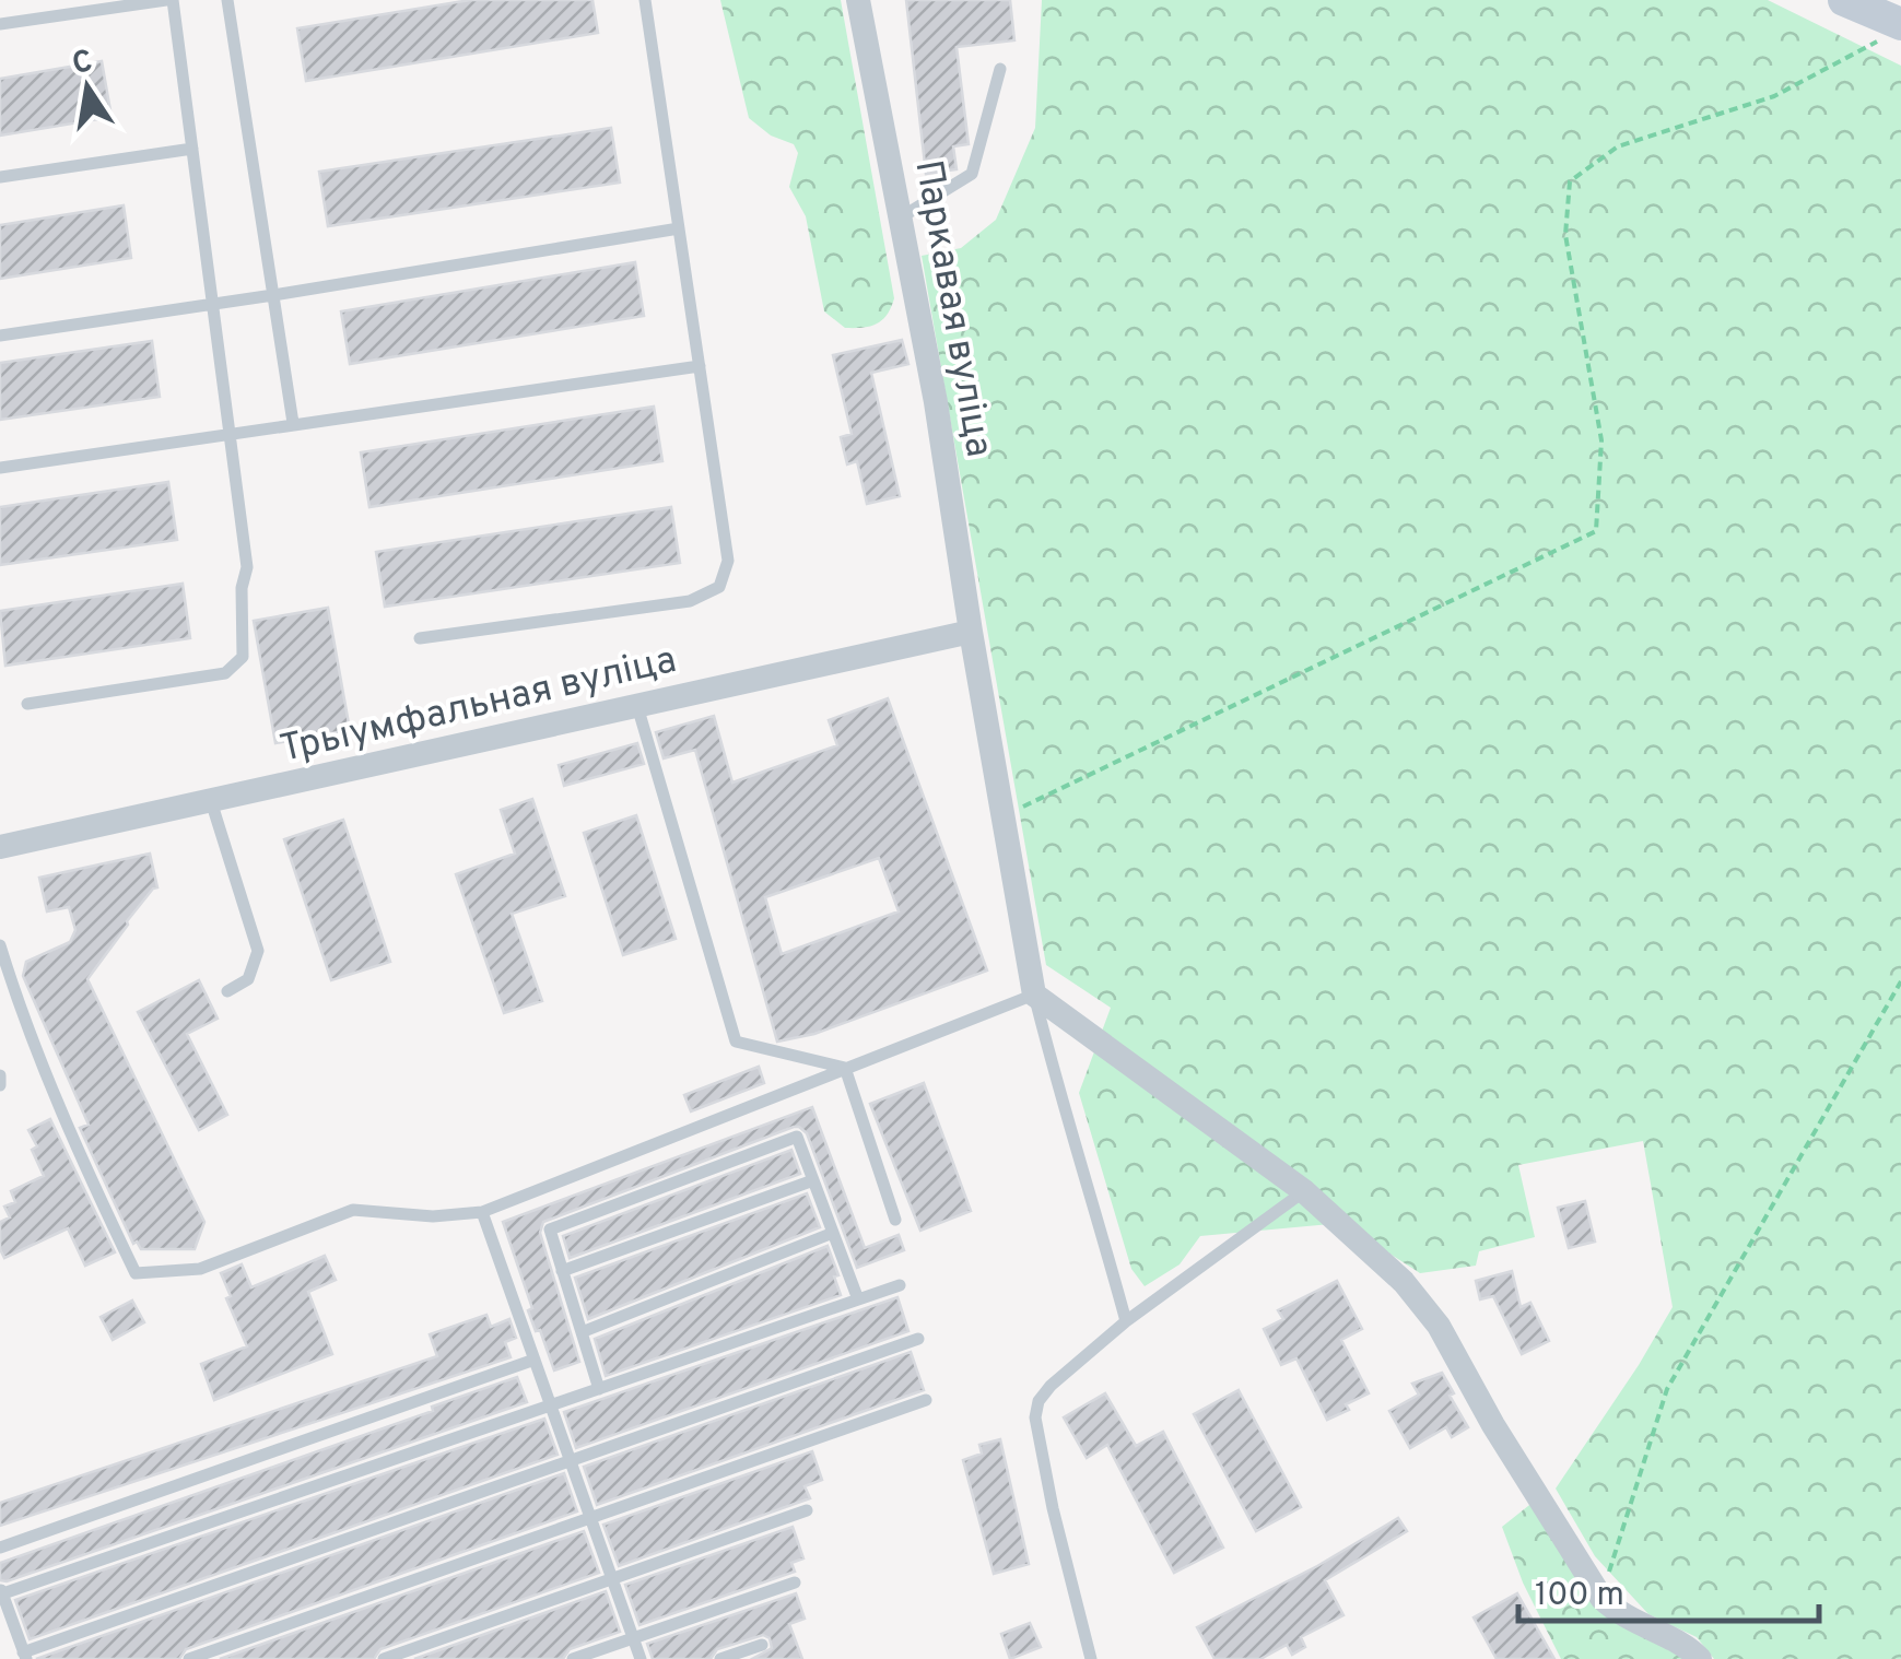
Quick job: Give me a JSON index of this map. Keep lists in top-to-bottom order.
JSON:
{
  "streets": {
    "street": ["Паркавая вуліца", "Трыумфальная вуліца"]
  },
  "crossings": [
    ["Паркавая вуліца", "Трыумфальная вуліца"]
  ],
  "scale_bar": "100 m",
  "north": "top"
}
